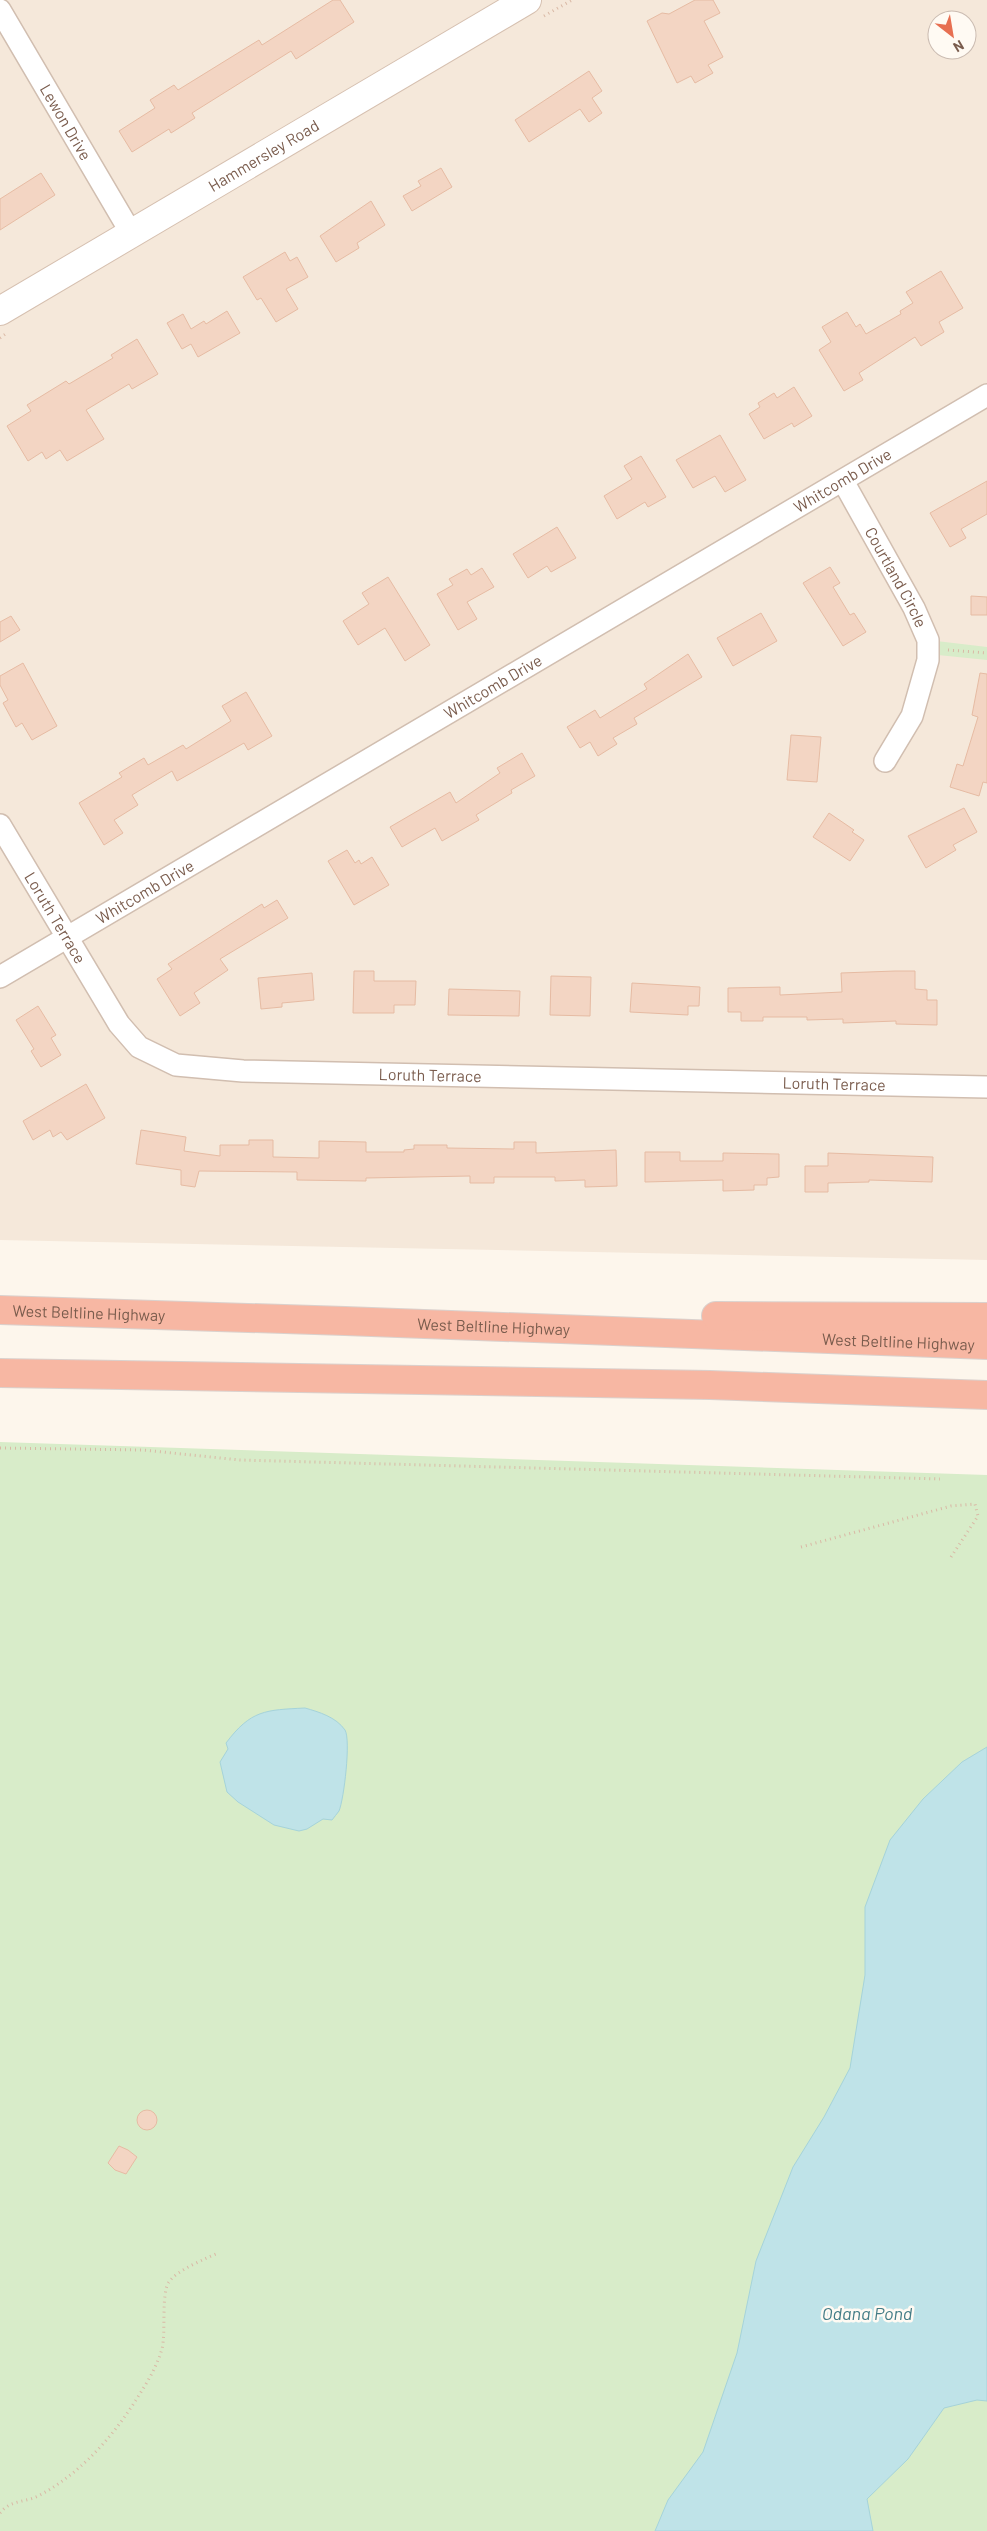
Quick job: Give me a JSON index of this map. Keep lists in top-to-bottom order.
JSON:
{
  "streets": {
    "highway": ["West Beltline Highway"],
    "street": [
      "Lewon Drive",
      "Hammersley Road",
      "Whitcomb Drive",
      "Courtland Circle",
      "Loruth Terrace"
    ]
  },
  "crossings": [
    ["Lewon Drive", "Hammersley Road"],
    ["Whitcomb Drive", "Courtland Circle"],
    ["Whitcomb Drive", "Loruth Terrace"]
  ],
  "water": ["Odana Pond"],
  "north": "bottom right"
}
